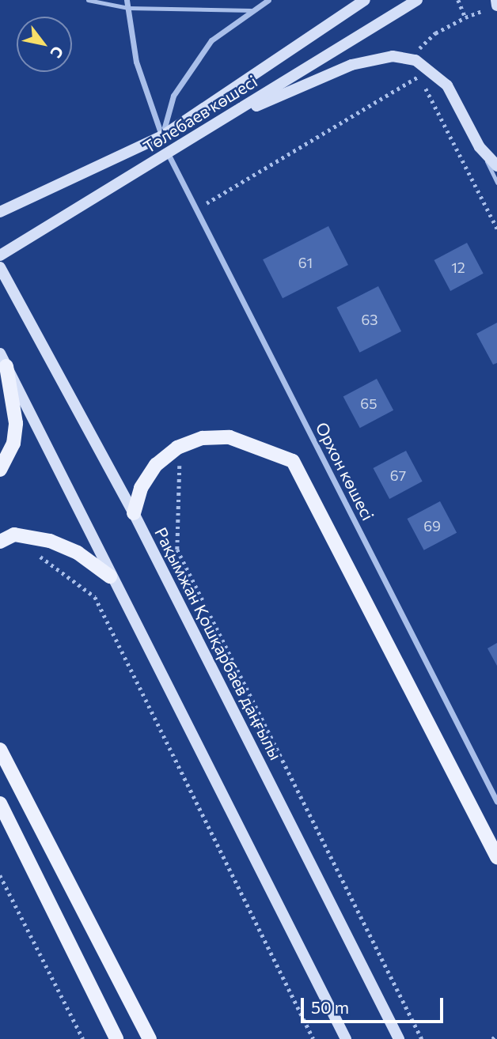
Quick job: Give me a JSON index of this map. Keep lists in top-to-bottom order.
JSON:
{
  "streets": {
    "main road": ["Төлебаев көшесі", "Рақымжан Қошқарбаев даңғылы"],
    "street": ["Орхон көшесі"]
  },
  "crossings": [
    ["Төлебаев көшесі", "Орхон көшесі"]
  ],
  "house_numbers": [
    "61",
    "12",
    "63",
    "65",
    "67",
    "69"
  ],
  "scale_bar": "50 m",
  "north": "bottom right"
}
